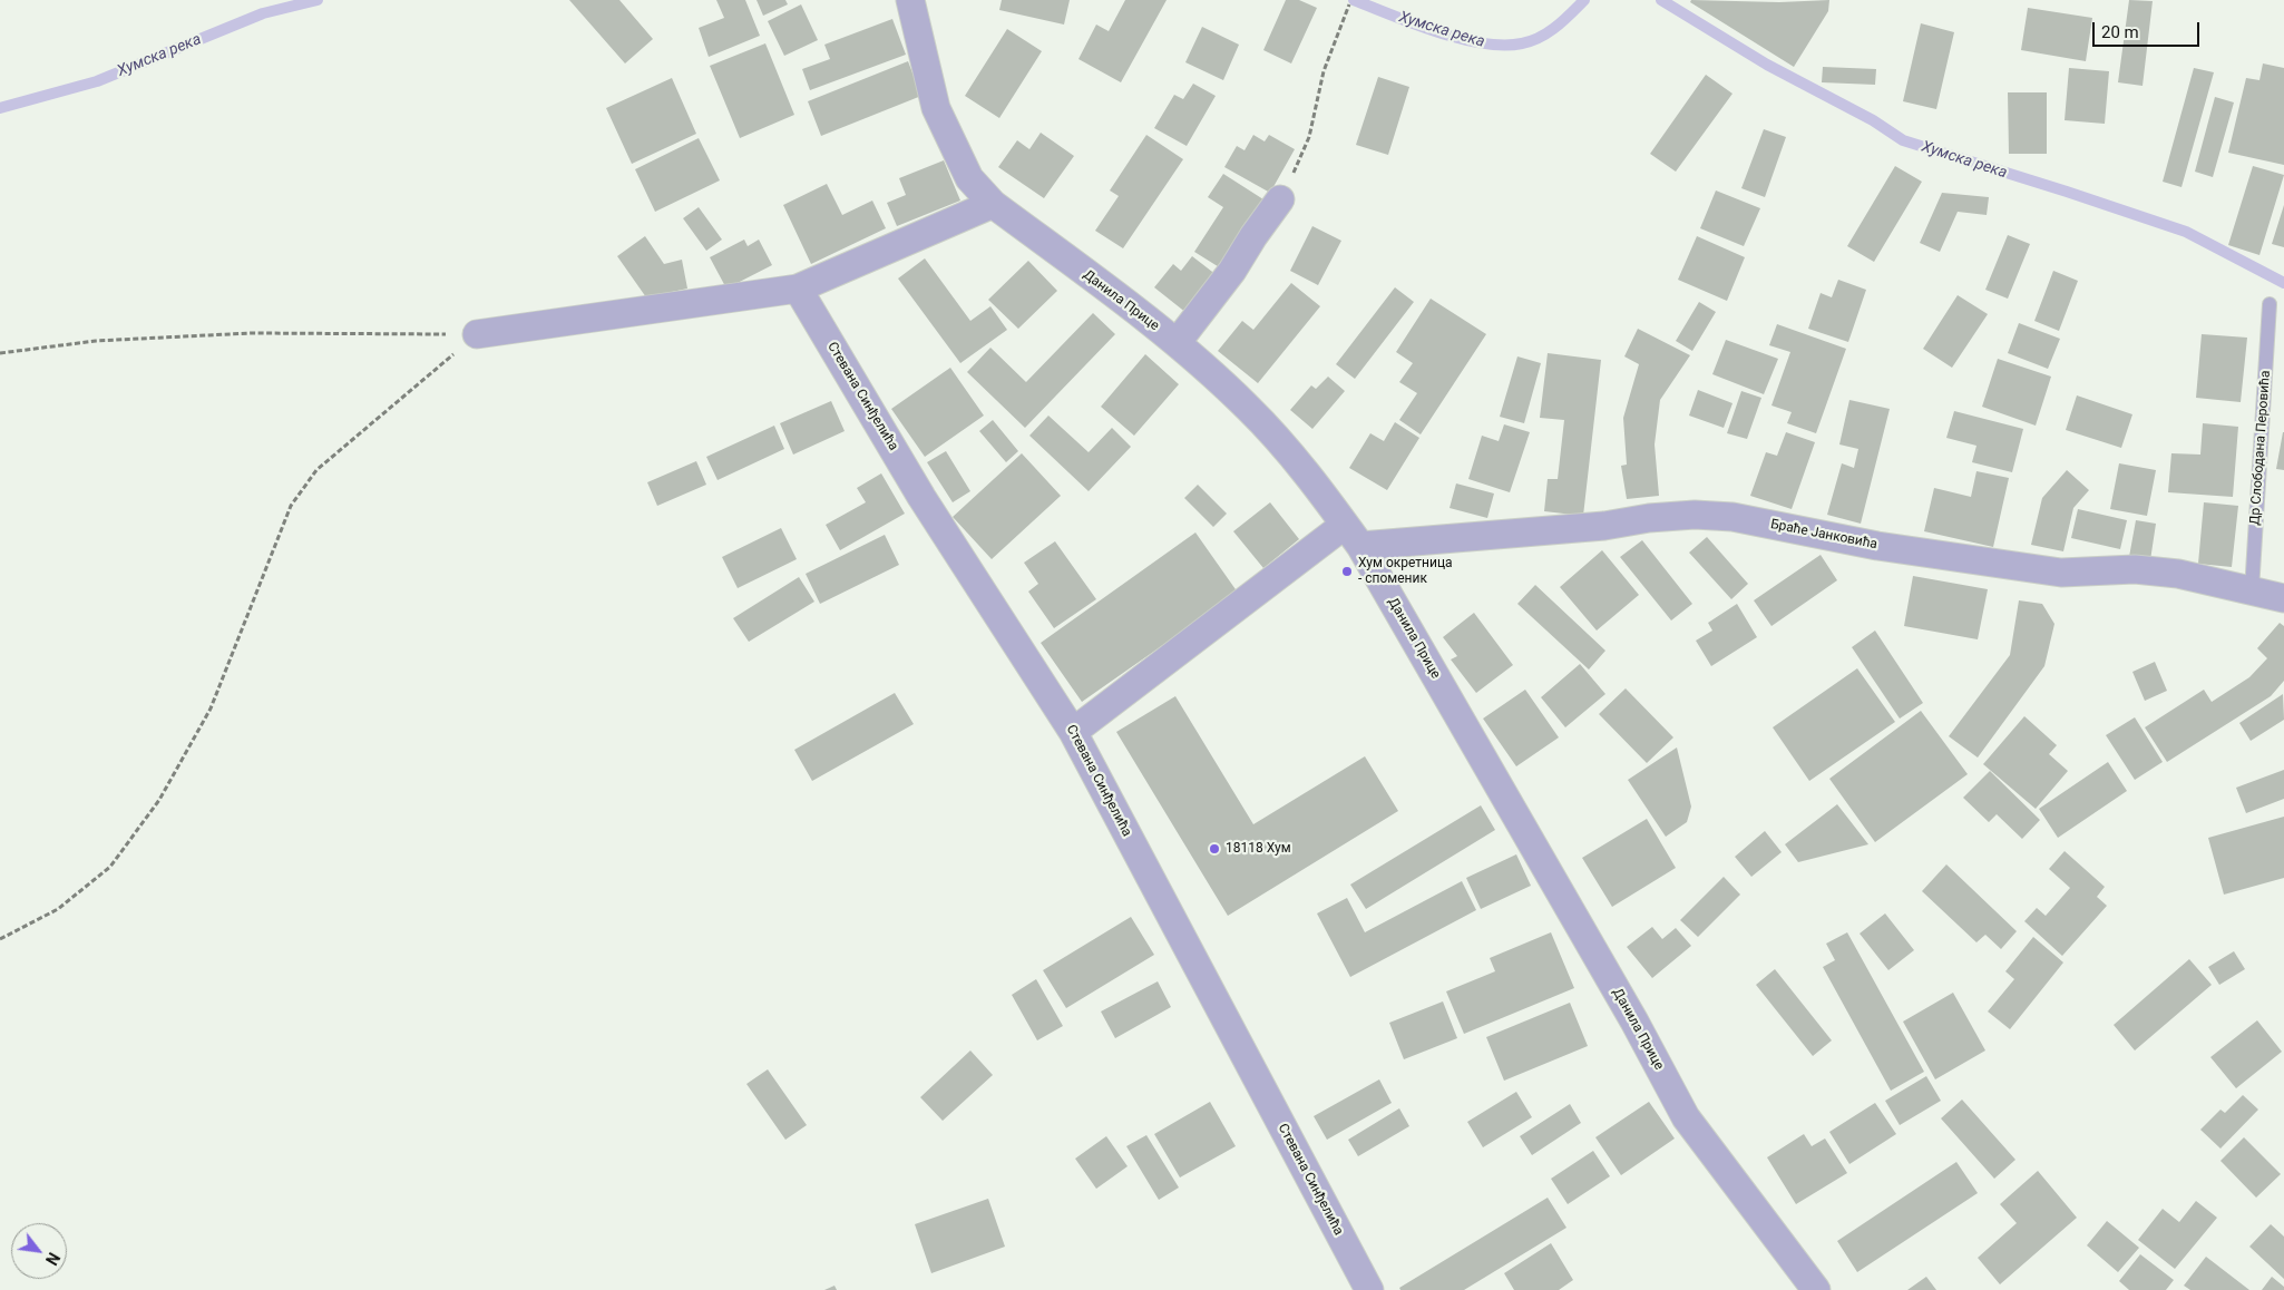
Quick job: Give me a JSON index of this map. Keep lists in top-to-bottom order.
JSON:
{
  "streets": {
    "street": ["Данила Прице", "Стевана Синђелића", "Браће Јанковића"],
    "lane": ["Др Слободана Перовића"]
  },
  "crossings": [
    ["Данила Прице", "Браће Јанковића"],
    ["Др Слободана Перовића", "Браће Јанковића"]
  ],
  "water": ["Хумска река"],
  "places": ["Хум окретница - споменик", "18118 Хум"],
  "scale_bar": "20 m",
  "north": "bottom right"
}
